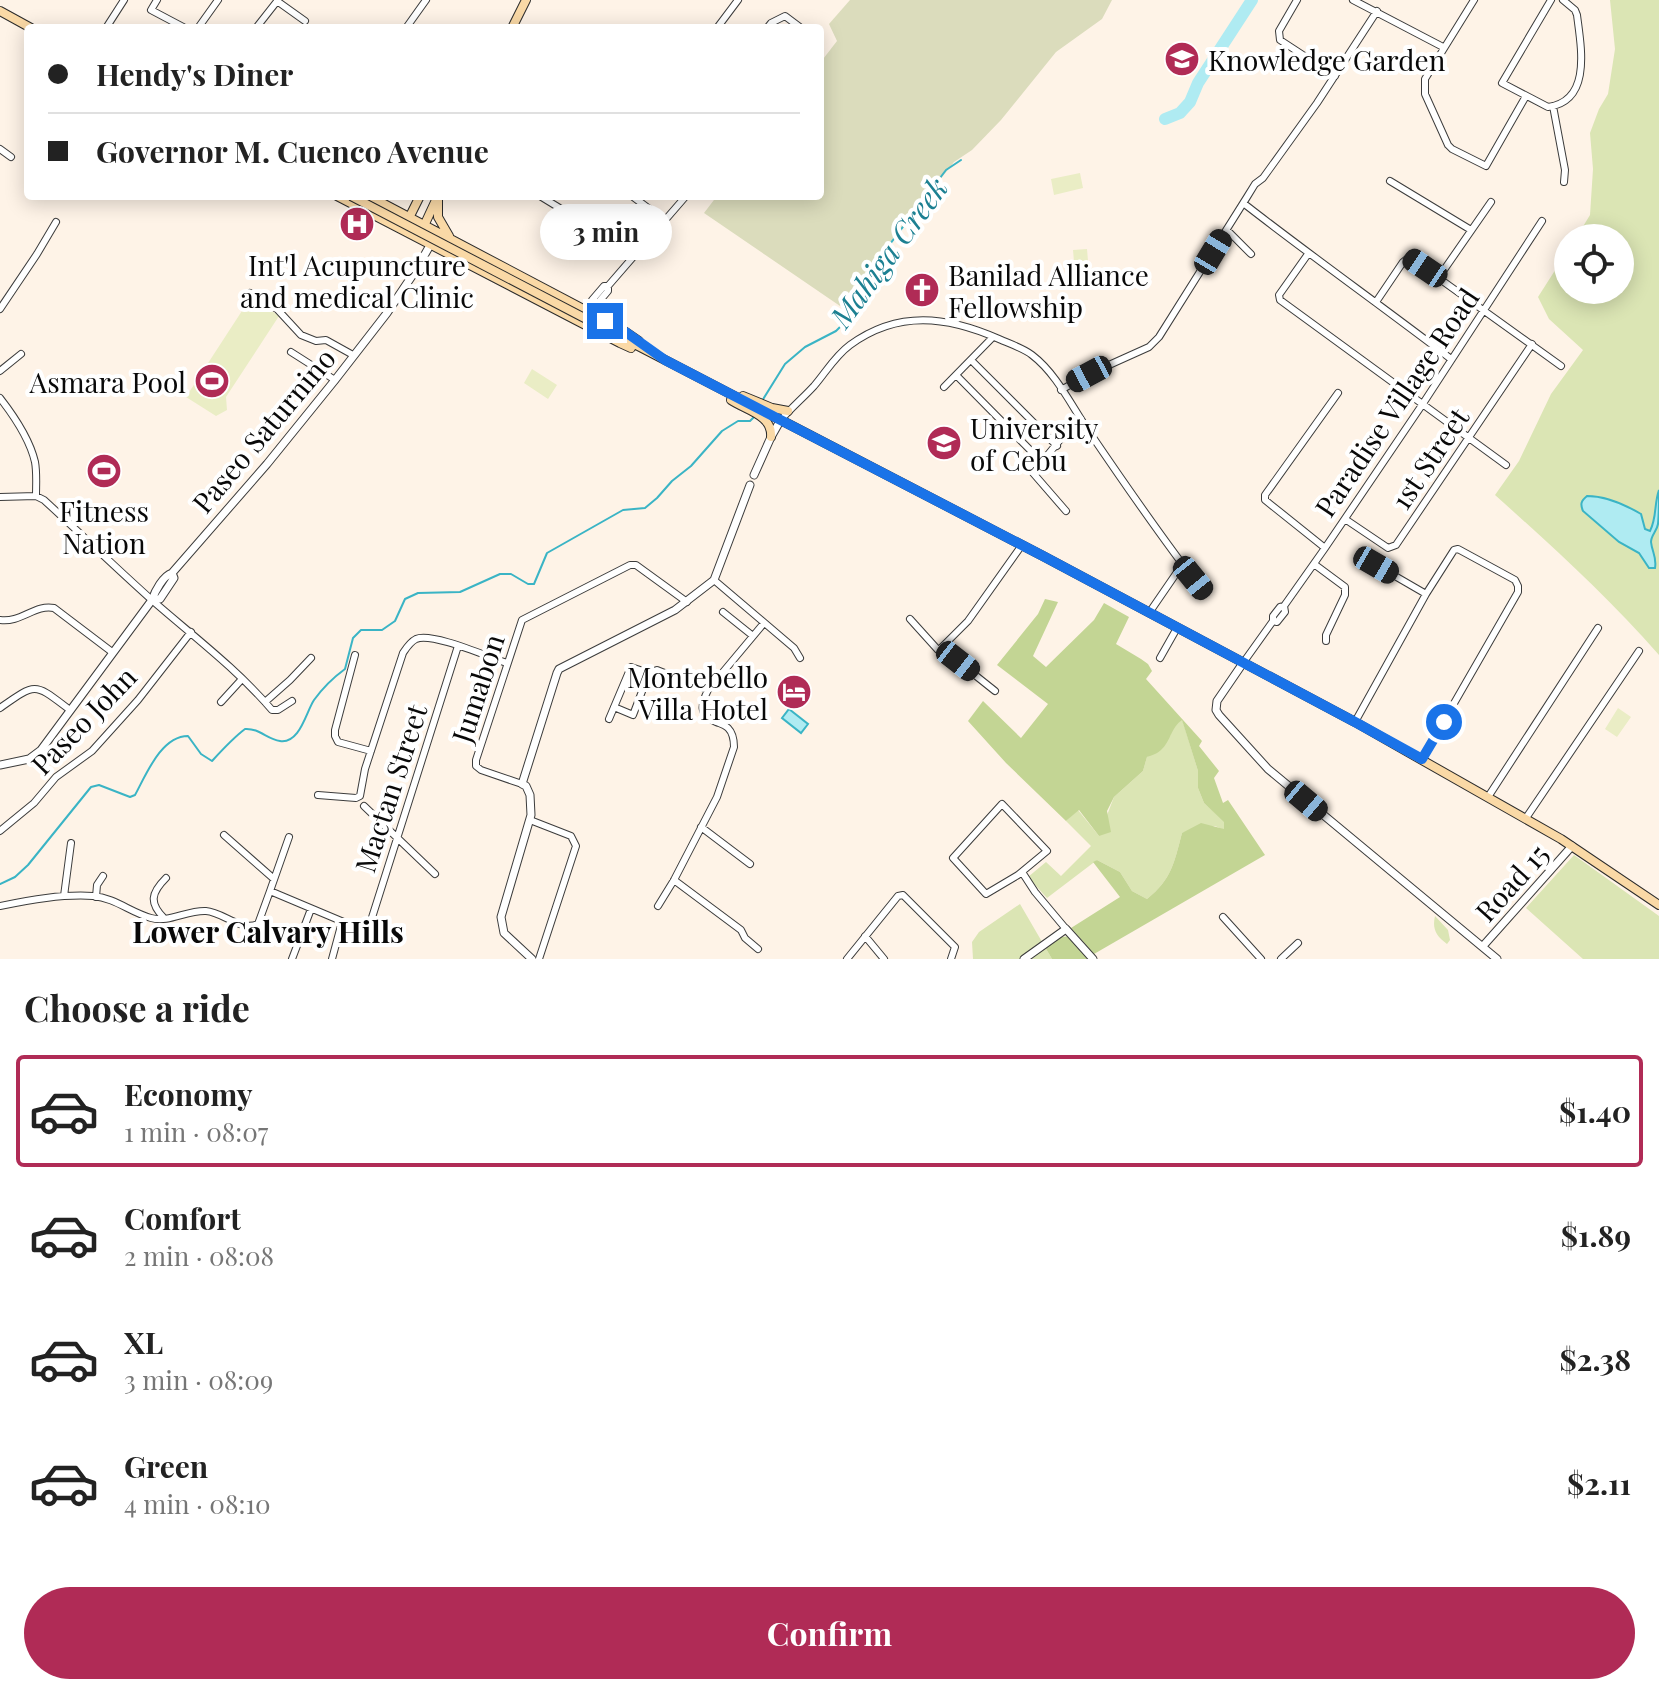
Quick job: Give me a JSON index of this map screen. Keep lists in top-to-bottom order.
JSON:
{
  "streets": {
    "street": [
      "Paradise Village Road",
      "Paseo Saturnino",
      "1st Street",
      "Jumabon",
      "Paseo John",
      "Mactan Street",
      "Road 15"
    ]
  },
  "crossings": [
    ["Paradise Village Road", "1st Street"]
  ],
  "districts": ["Lower Calvary Hills"],
  "water": ["Mahiga Creek"],
  "places": {
    "school or university": ["Knowledge Garden", "University of Cebu"],
    "hospital": ["Int'l Acupuncture and medical Clinic"],
    "church": ["Banilad Alliance Fellowship"],
    "sports": ["Asmara Pool", "Fitness Nation"],
    "hotel": ["Montebello Villa Hotel"]
  },
  "page": {
    "banner": ["Hendy's Diner", "Governor M. Cuenco Avenue"],
    "bubble": "3 min",
    "heading": "Choose a ride",
    "list": [
      {
        "name": "Economy",
        "note": "1 min · 08:07",
        "value": "$1.40"
      },
      {
        "name": "Comfort",
        "note": "2 min · 08:08",
        "value": "$1.89"
      },
      {
        "name": "XL",
        "note": "3 min · 08:09",
        "value": "$2.38"
      },
      {
        "name": "Green",
        "note": "4 min · 08:10",
        "value": "$2.11"
      }
    ],
    "buttons": "Confirm"
  }
}
